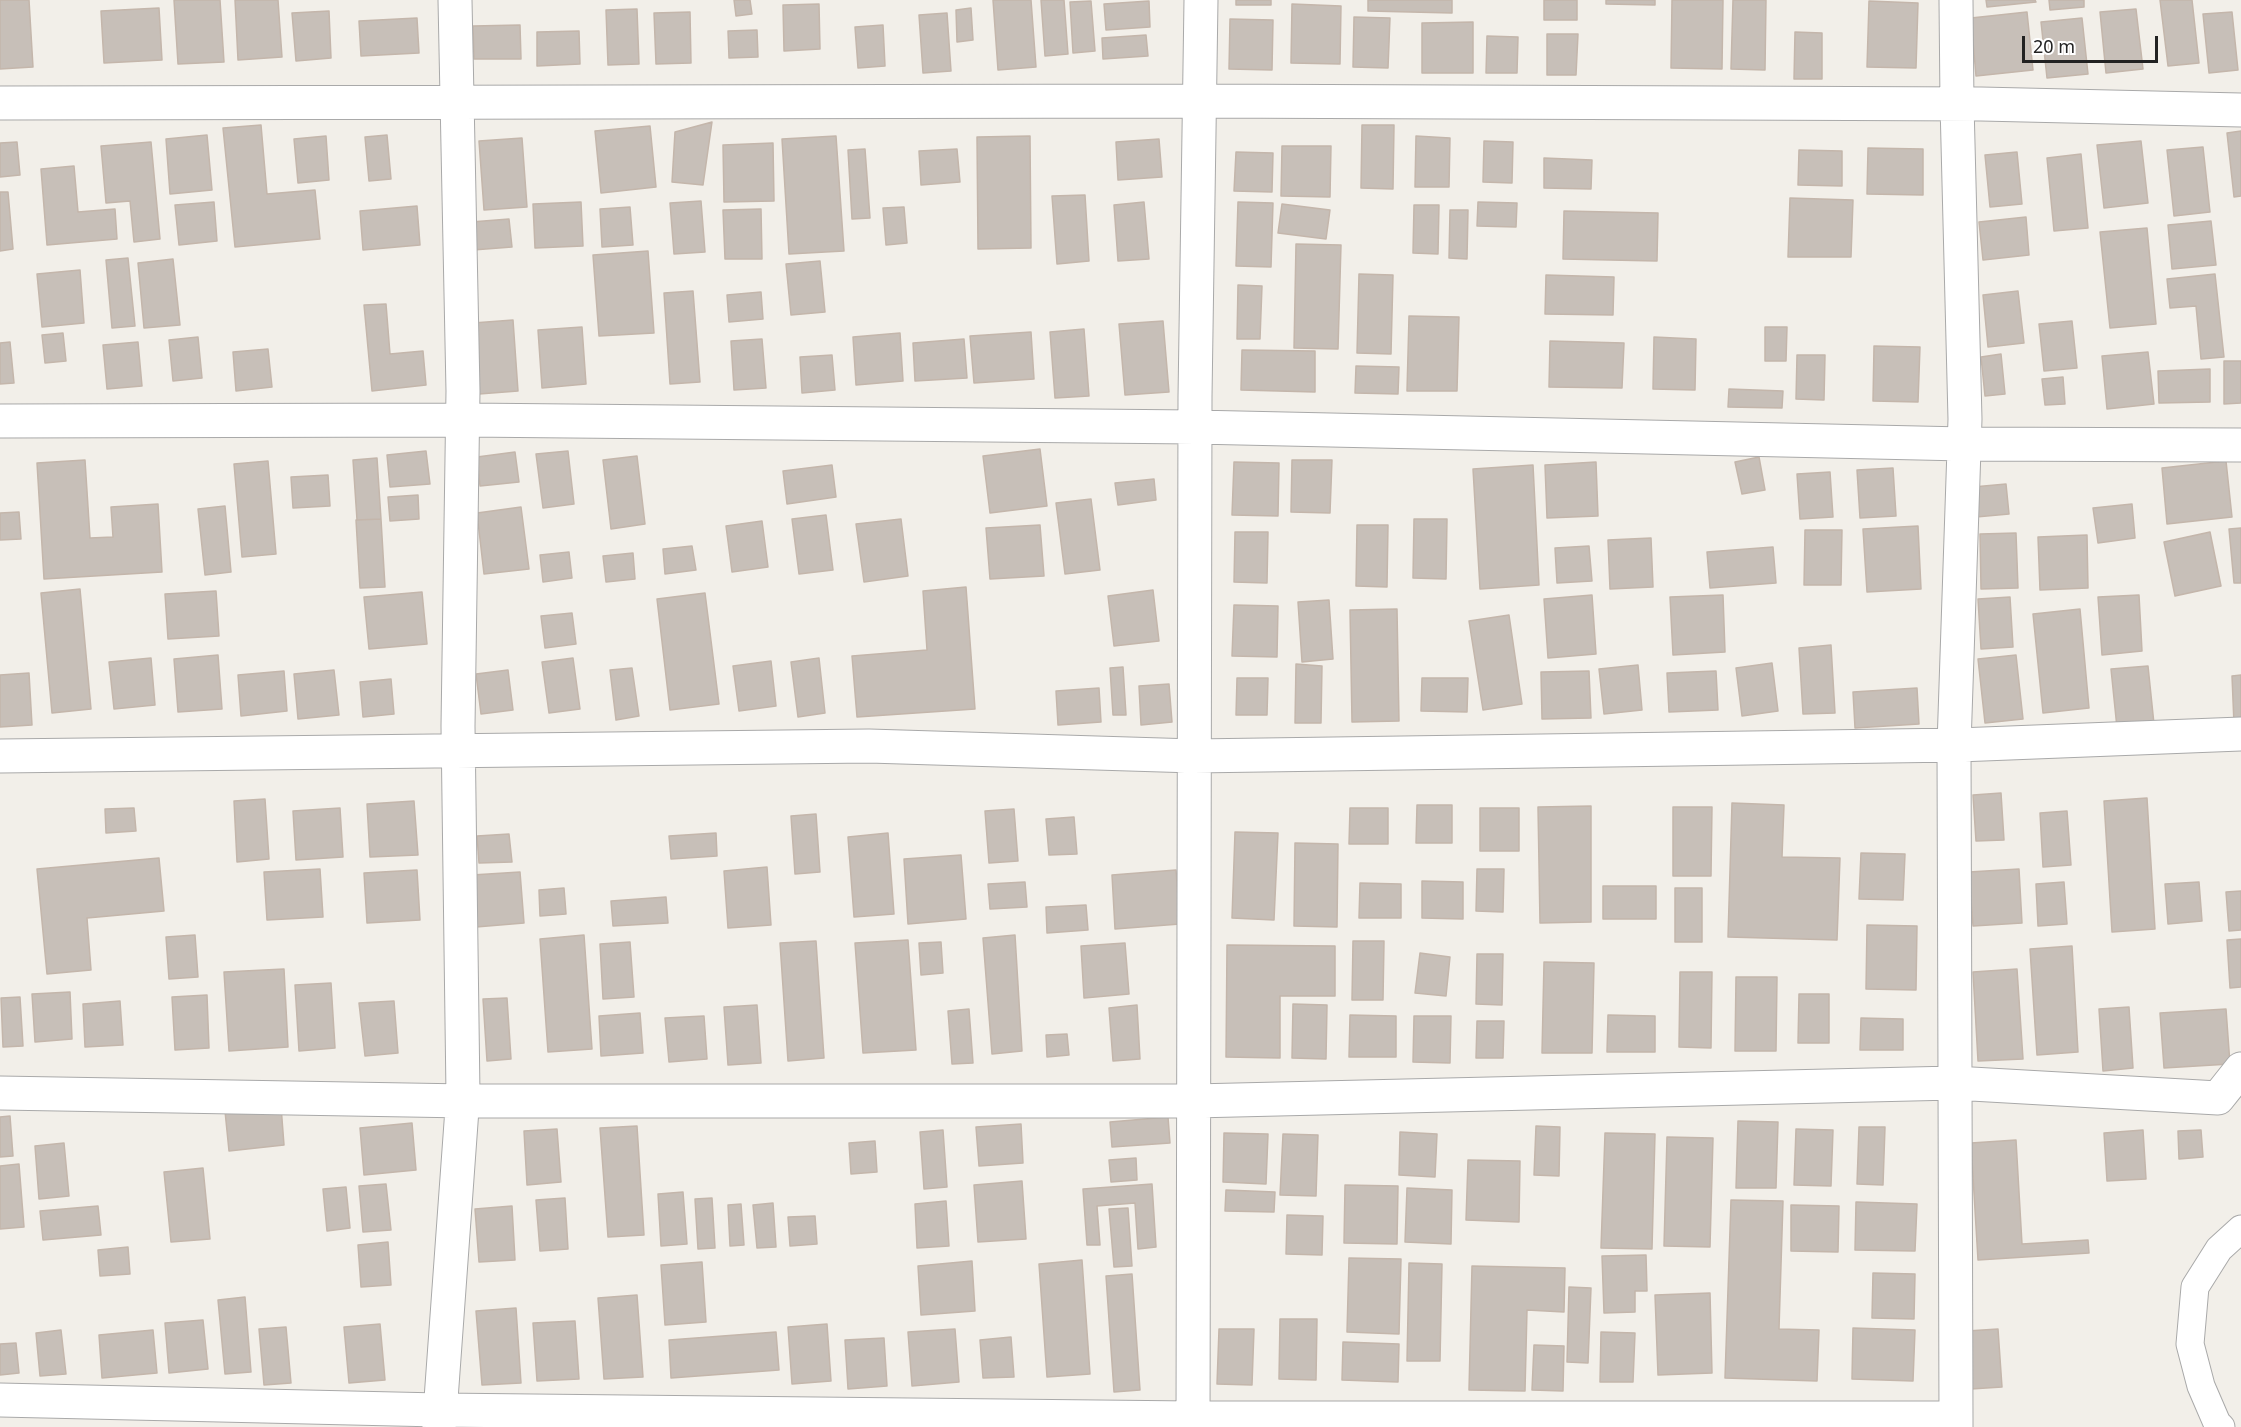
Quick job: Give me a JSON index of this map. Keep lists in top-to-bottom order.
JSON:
{
  "scale_bar": "20 m"
}
